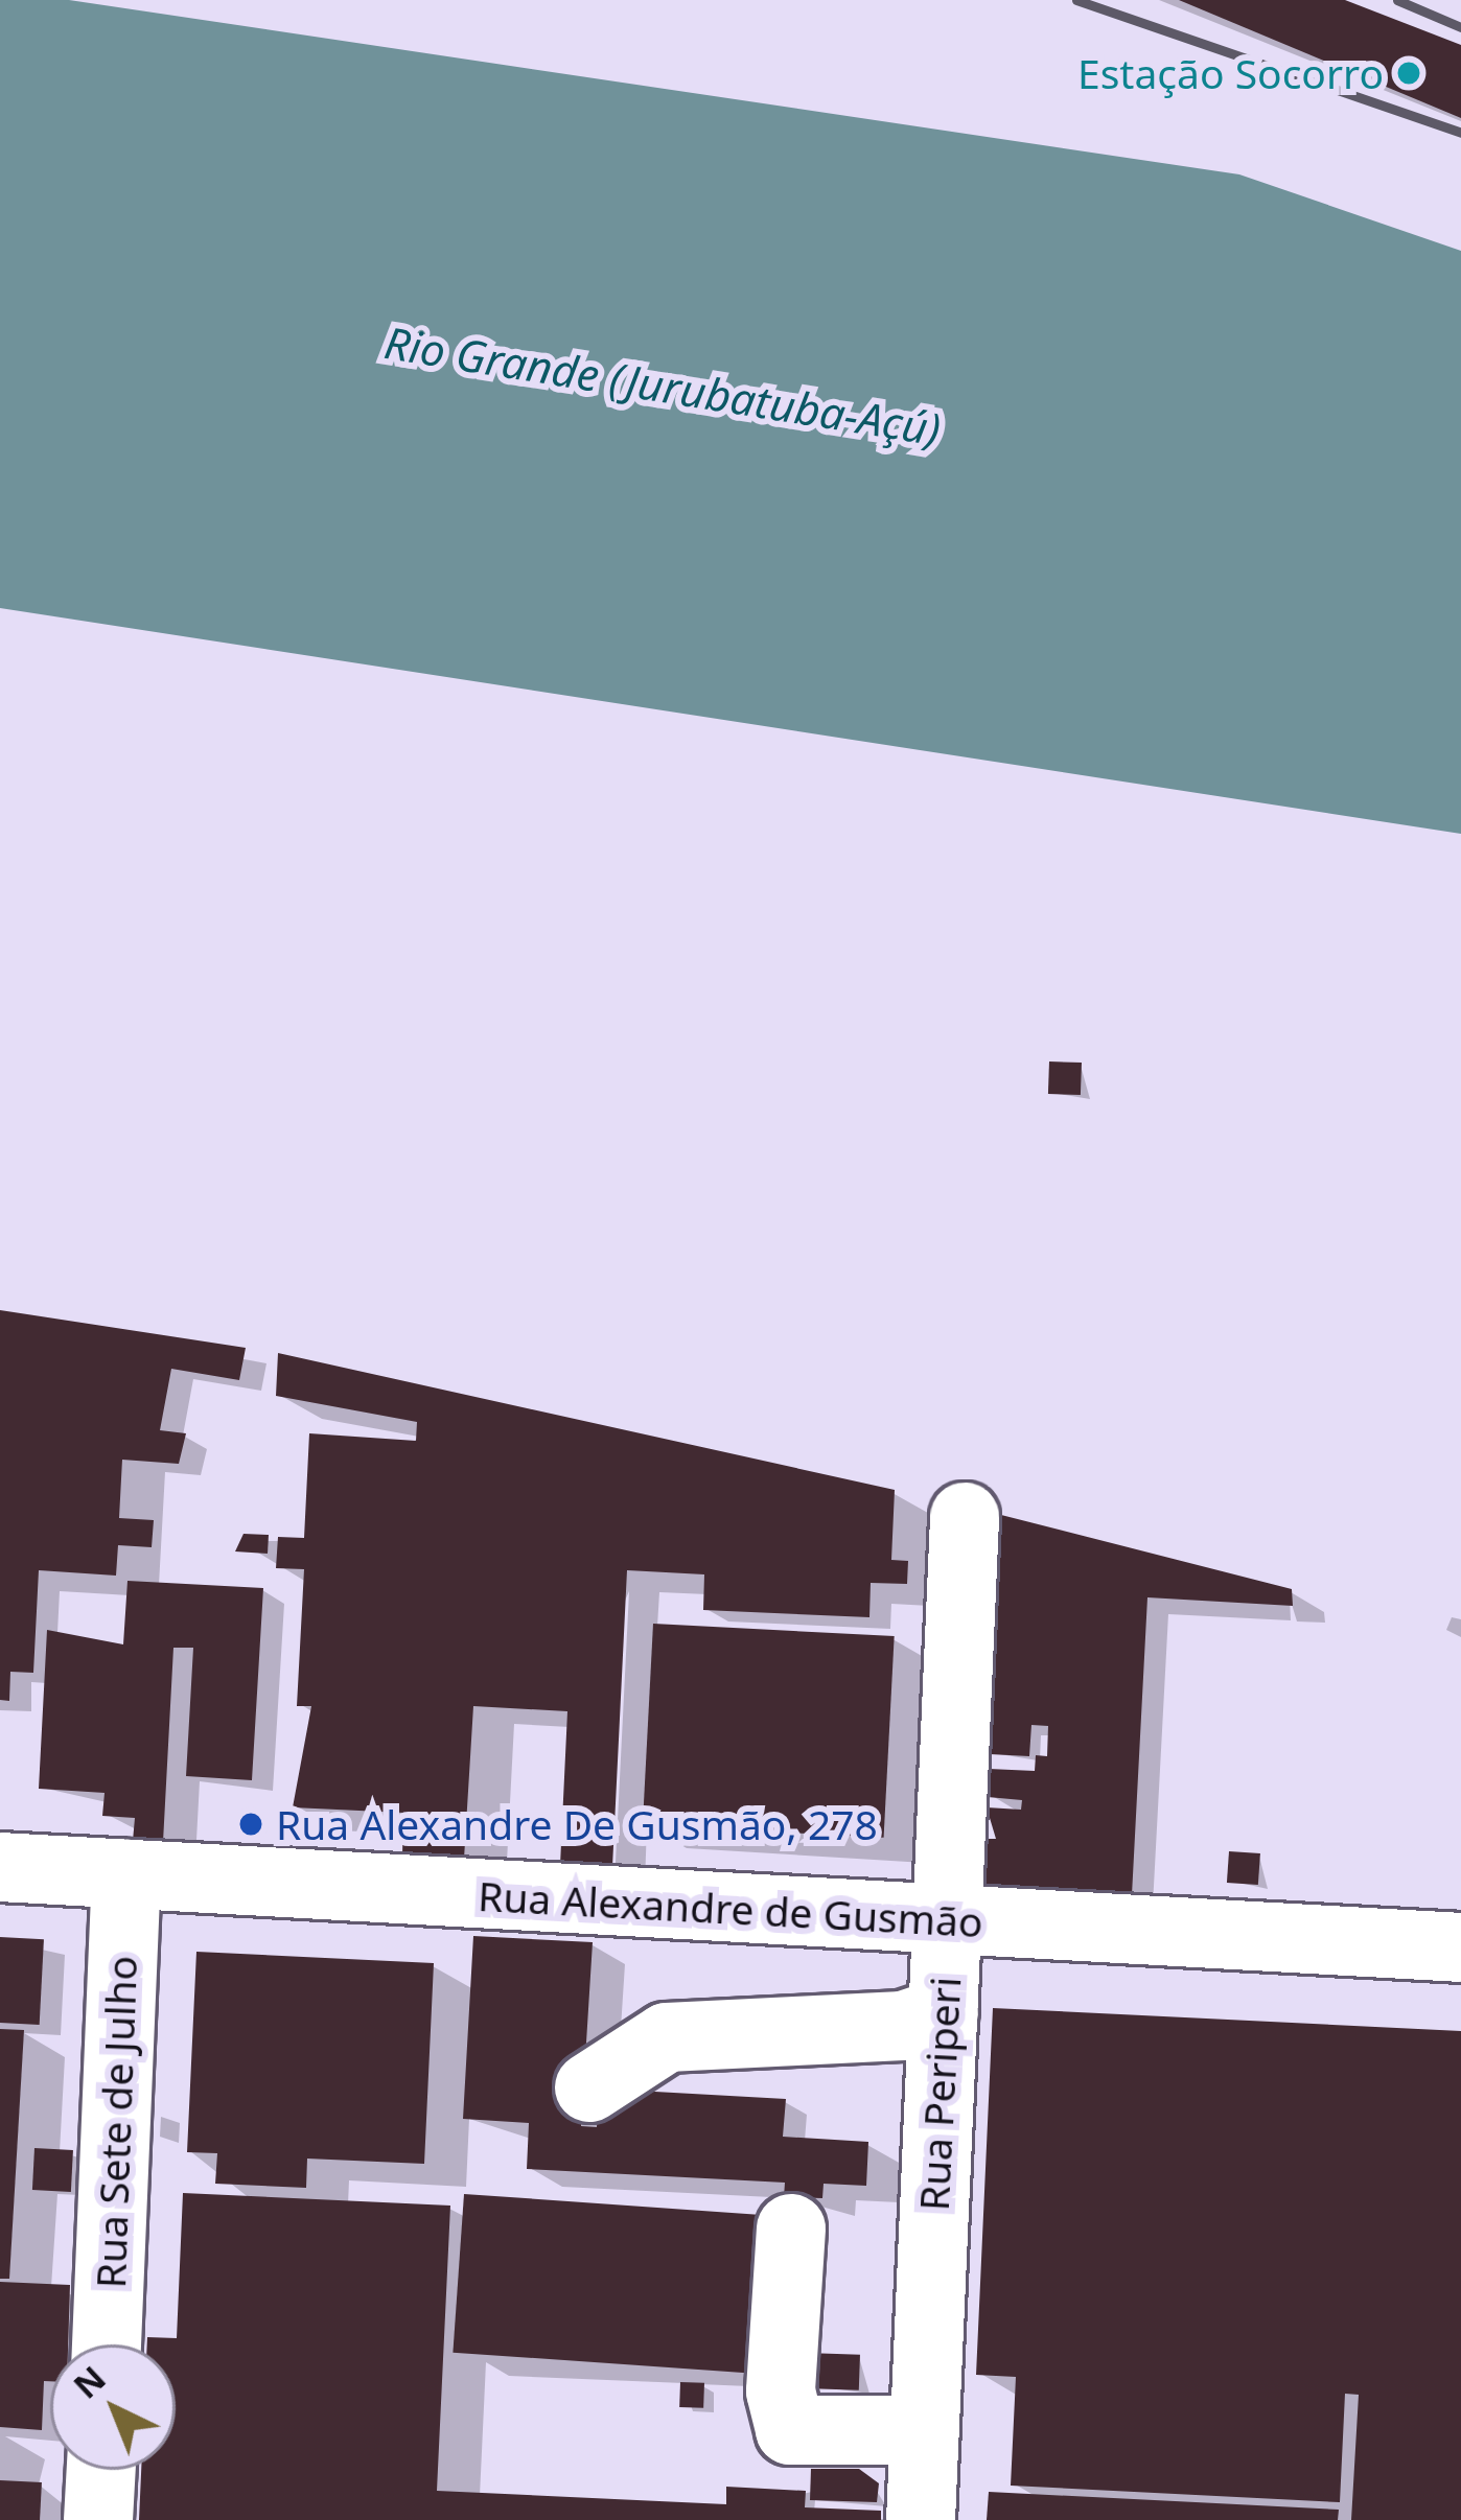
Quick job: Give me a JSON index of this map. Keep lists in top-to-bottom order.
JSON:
{
  "streets": {
    "street": ["Rua Alexandre de Gusmão", "Rua Periperi", "Rua Sete de Julho"]
  },
  "crossings": [
    ["Rua Alexandre de Gusmão", "Rua Periperi"],
    ["Rua Alexandre de Gusmão", "Rua Sete de Julho"]
  ],
  "water": ["Rio Grande (Jurubatuba-Açú)"],
  "places": ["Estação Socorro", "Rua Alexandre De Gusmão, 278"],
  "north": "top left"
}
